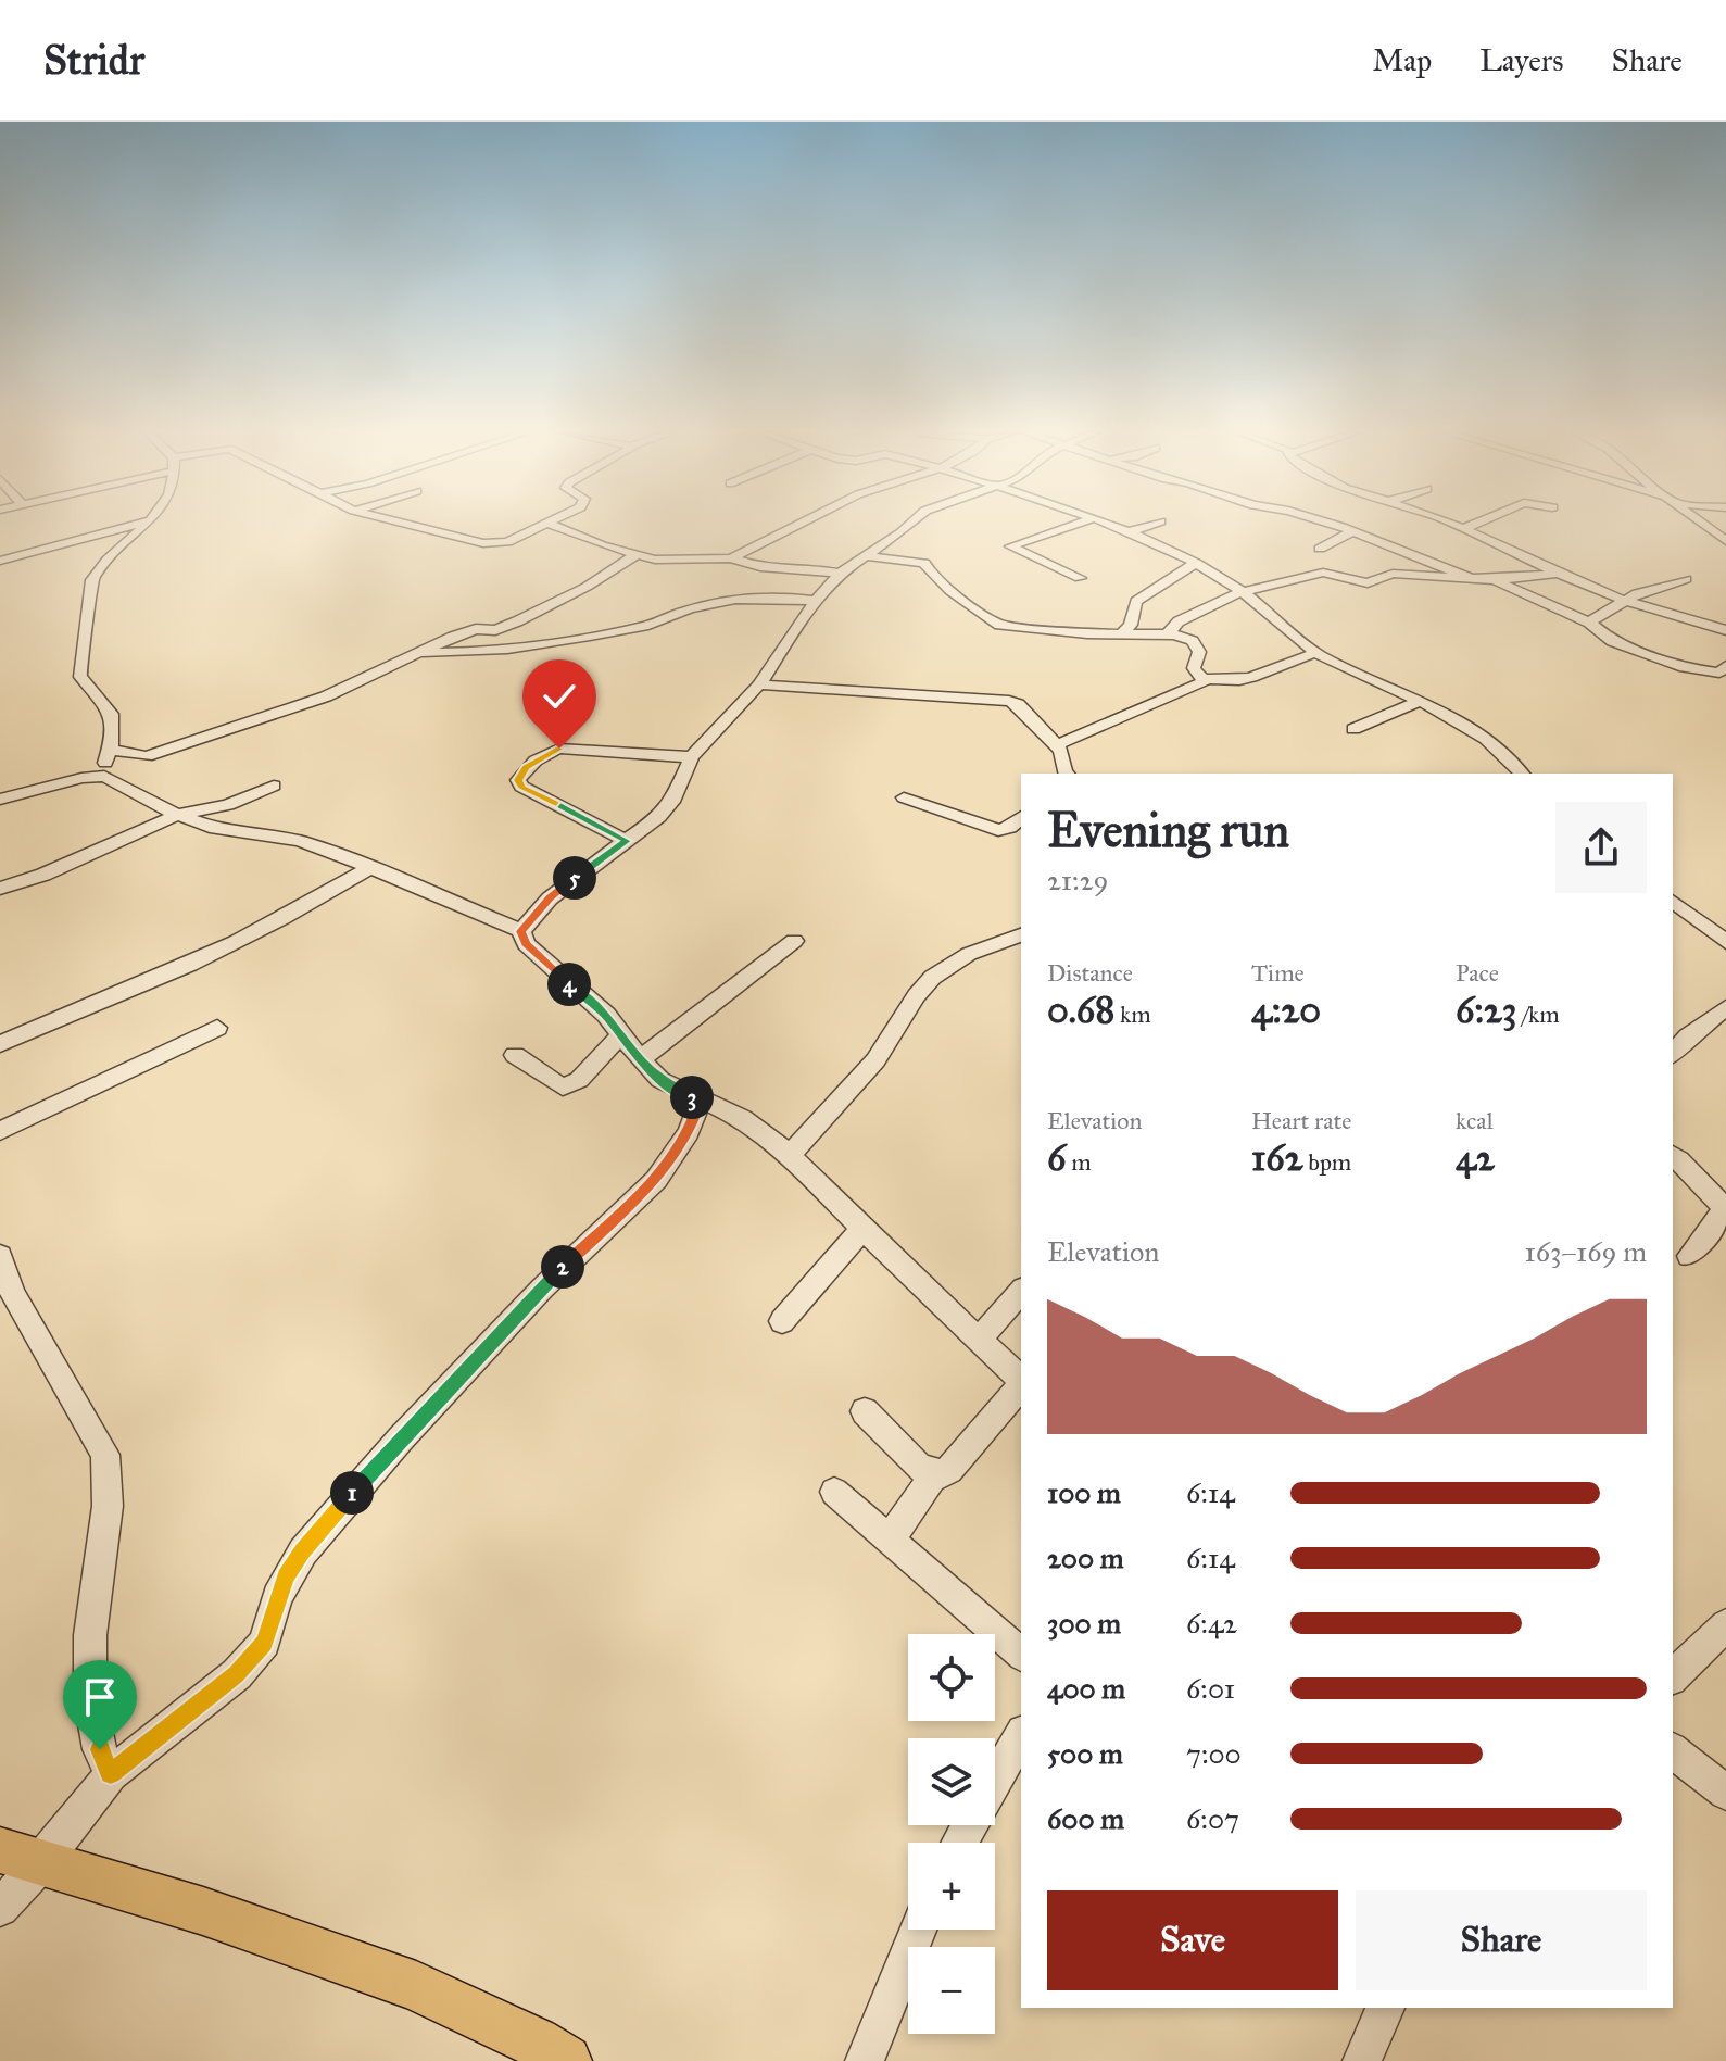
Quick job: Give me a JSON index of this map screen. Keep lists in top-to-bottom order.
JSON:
{
  "page": {
    "header": "Stridr",
    "nav": ["Map", "Layers", "Share"],
    "heading": ["Evening run", "21:29"],
    "pins": [
      "5",
      "4",
      "3",
      "2",
      "1"
    ],
    "stats": [
      ["Distance", "0.68 km"],
      ["Time", "4:20"],
      ["Pace", "6:23 /km"],
      ["Elevation", "6 m"],
      ["Heart rate", "162 bpm"],
      ["kcal", "42"]
    ],
    "chart": ["Elevation", "163–169 m"],
    "list": [
      {
        "name": "100 m",
        "note": "6:14"
      },
      {
        "name": "200 m",
        "note": "6:14"
      },
      {
        "name": "300 m",
        "note": "6:42"
      },
      {
        "name": "400 m",
        "note": "6:01"
      },
      {
        "name": "500 m",
        "note": "7:00"
      },
      {
        "name": "600 m",
        "note": "6:07"
      }
    ],
    "map_buttons": ["+", "−"],
    "buttons": ["Save", "Share"]
  }
}
